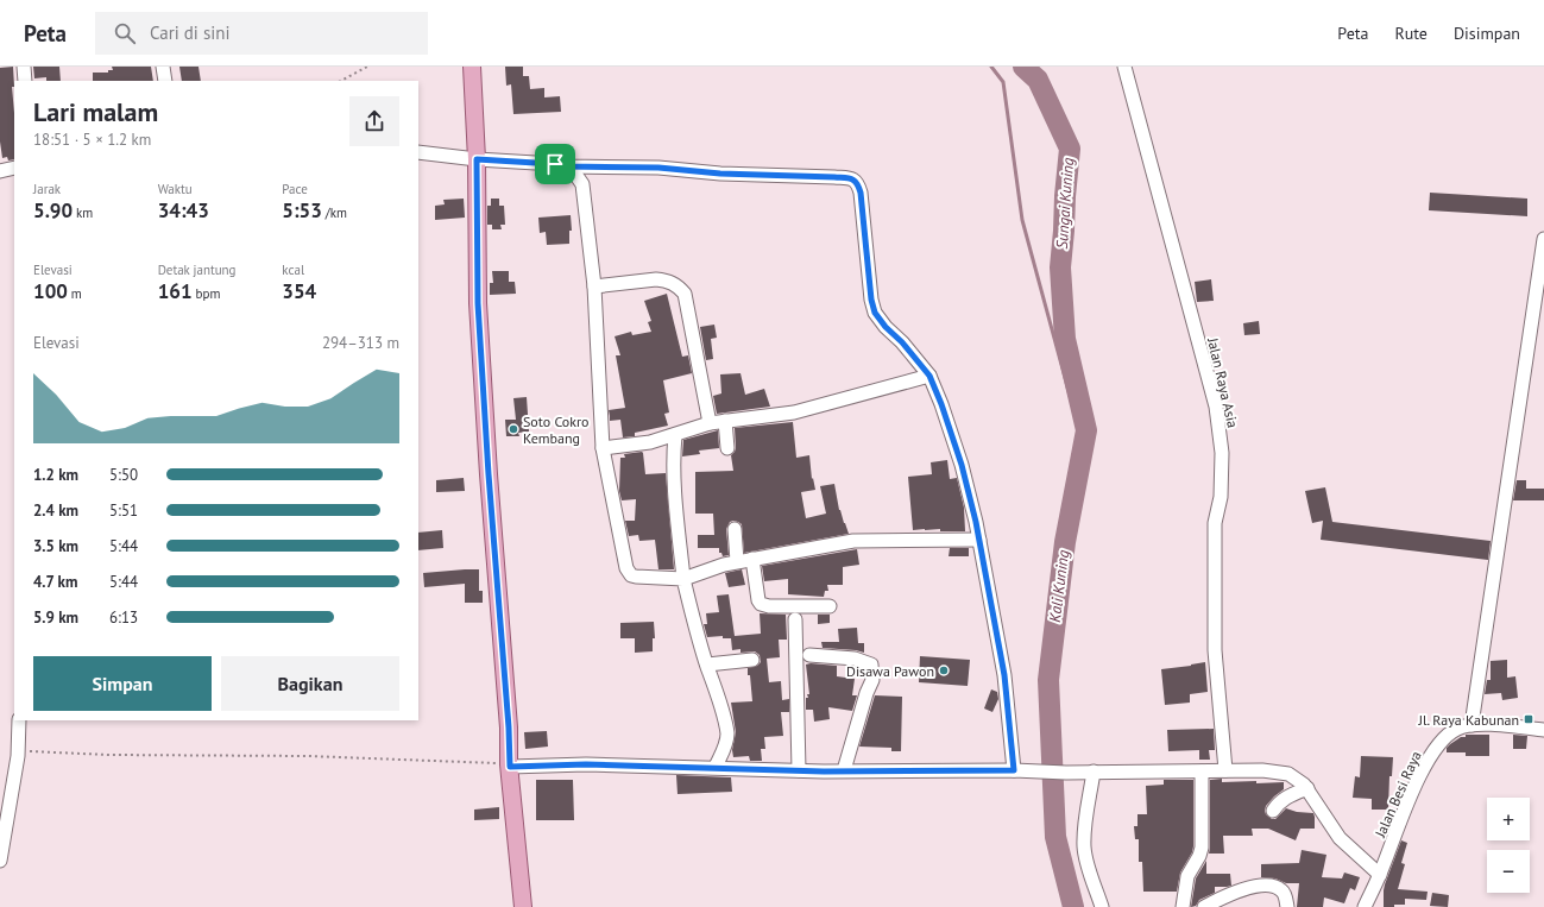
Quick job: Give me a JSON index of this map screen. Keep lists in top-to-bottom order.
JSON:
{
  "streets": {
    "street": ["Jalan Raya Asia", "Jalan Besi Raya"]
  },
  "water": ["Sungai Kuning", "Kali Kuning"],
  "places": {
    "other": ["Soto Cokro Kembang", "Disawa Pawon"],
    "transit": ["Jl. Raya Kabunan"]
  },
  "page": {
    "header": "Peta",
    "search": "Cari di sini",
    "nav": ["Peta", "Rute", "Disimpan"],
    "heading": ["Lari malam", "18:51 · 5 × 1.2 km"],
    "stats": [
      ["Jarak", "5.90 km"],
      ["Waktu", "34:43"],
      ["Pace", "5:53 /km"],
      ["Elevasi", "100 m"],
      ["Detak jantung", "161 bpm"],
      ["kcal", "354"]
    ],
    "chart": ["Elevasi", "294–313 m"],
    "list": [
      {
        "name": "1.2 km",
        "note": "5:50"
      },
      {
        "name": "2.4 km",
        "note": "5:51"
      },
      {
        "name": "3.5 km",
        "note": "5:44"
      },
      {
        "name": "4.7 km",
        "note": "5:44"
      },
      {
        "name": "5.9 km",
        "note": "6:13"
      }
    ],
    "buttons": ["Simpan", "Bagikan"],
    "map_buttons": ["+", "−"]
  }
}
